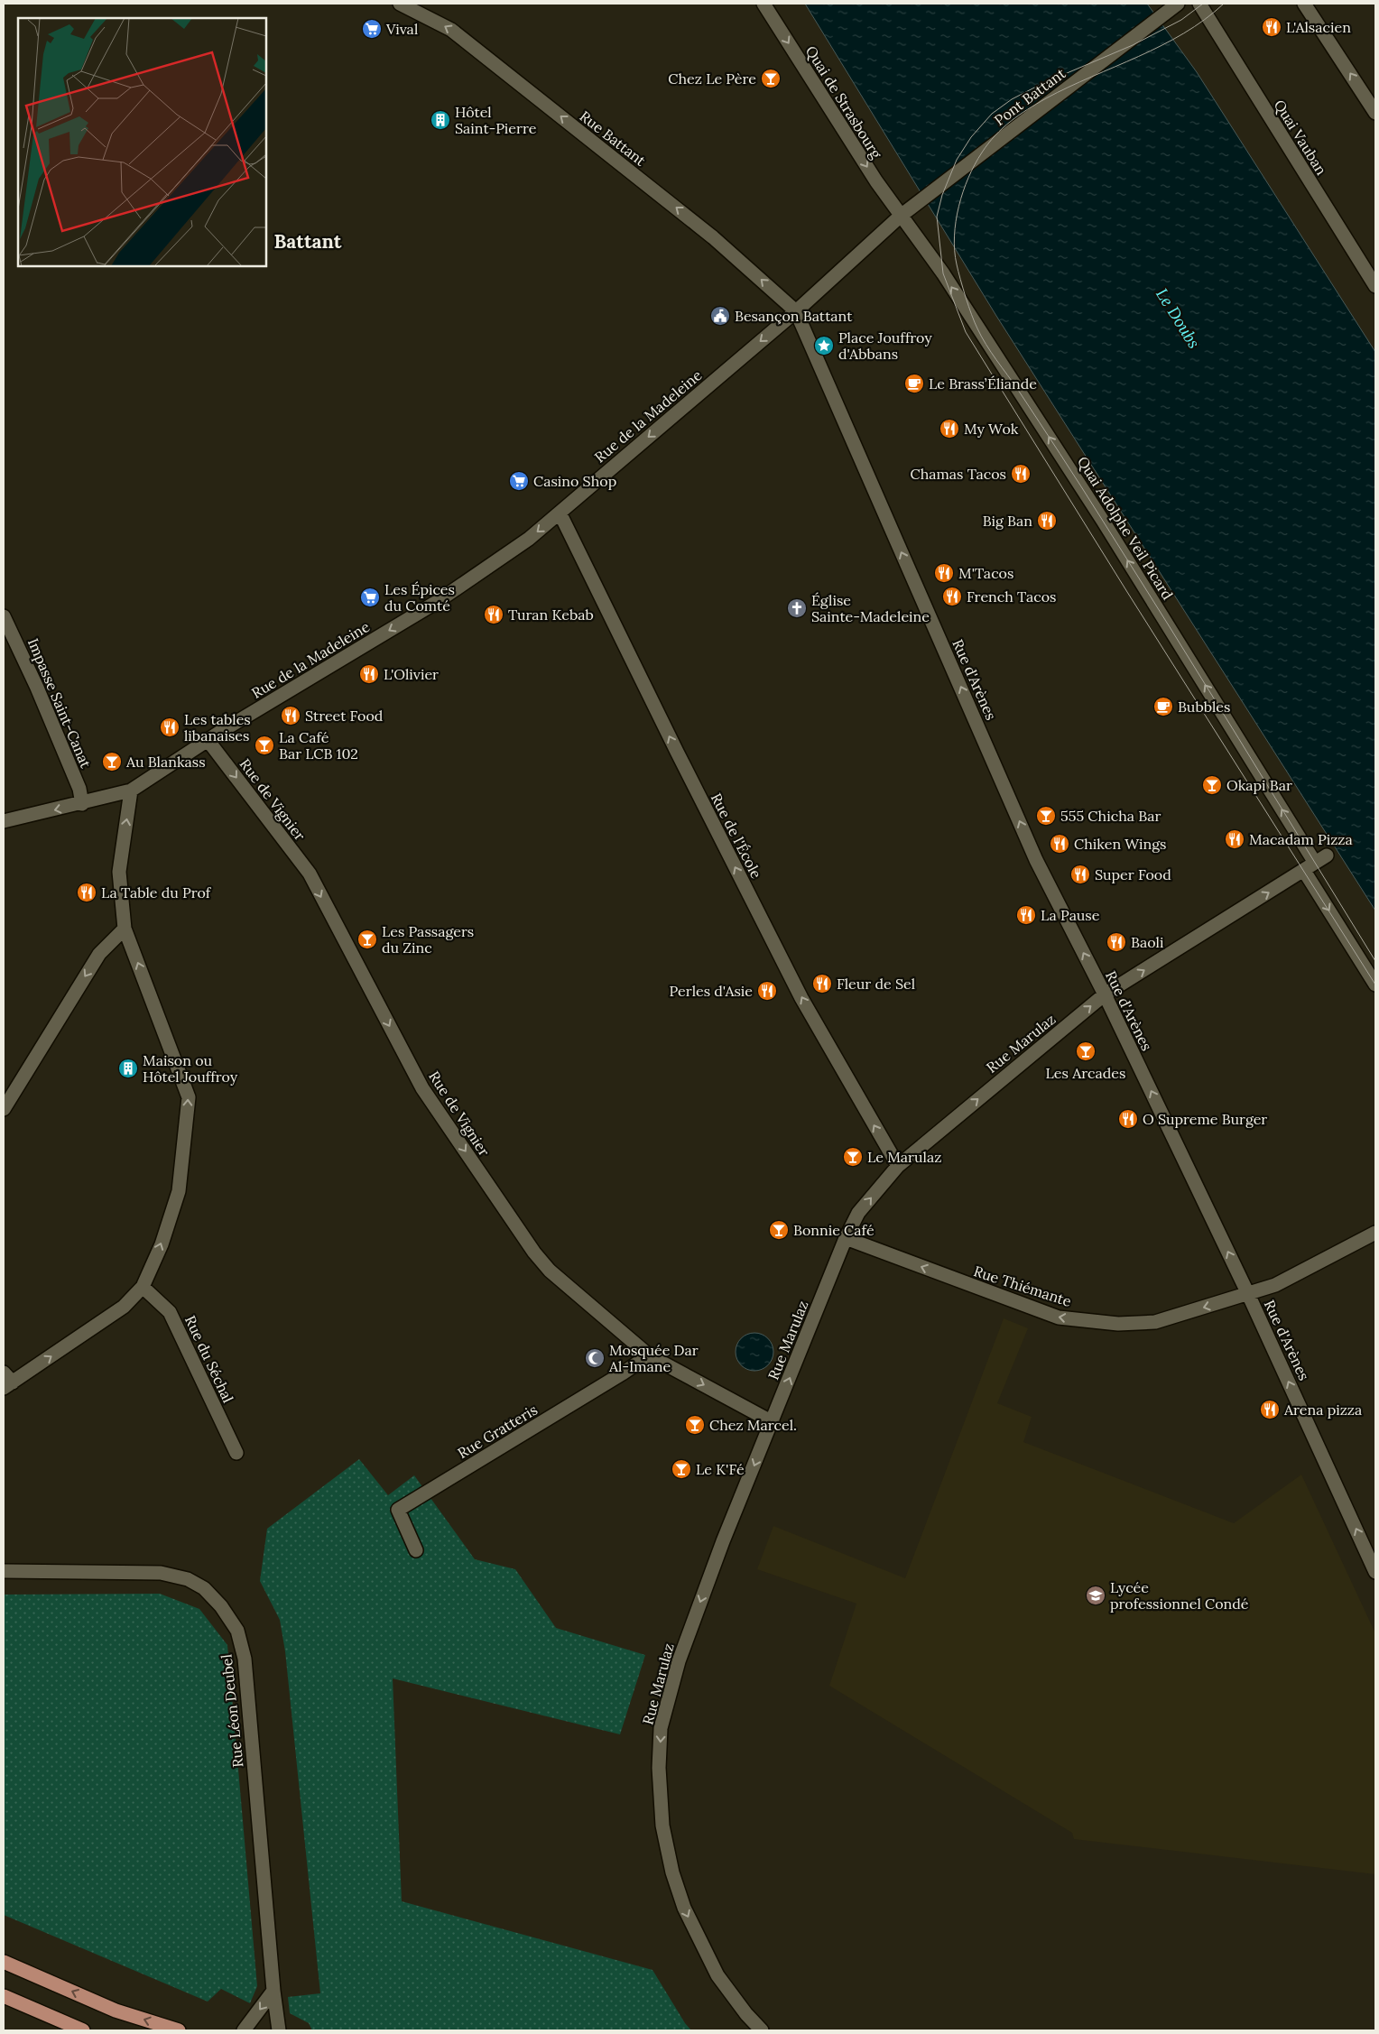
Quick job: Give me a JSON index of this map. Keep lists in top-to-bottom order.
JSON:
{
  "streets": {
    "street": [
      "Pont Battant",
      "Quai de Strasbourg",
      "Quai Vauban",
      "Rue Battant",
      "Rue de la Madeleine",
      "Quai Adolphe Veil Picard",
      "Rue d'Arènes",
      "Impasse Saint-Canat",
      "Rue de Vignier",
      "Rue de l'École",
      "Rue Marulaz",
      "Rue Thiémante",
      "Rue du Séchal",
      "Rue Gratteris",
      "Rue Léon Deubel"
    ]
  },
  "crossings": [
    ["Pont Battant", "Quai de Strasbourg"],
    ["Pont Battant", "Quai Adolphe Veil Picard"],
    ["Quai de Strasbourg", "Quai Adolphe Veil Picard"],
    ["Rue Battant", "Rue de la Madeleine"],
    ["Rue Battant", "Rue d'Arènes"],
    ["Rue de la Madeleine", "Rue d'Arènes"],
    ["Rue de la Madeleine", "Impasse Saint-Canat"],
    ["Rue de la Madeleine", "Rue de Vignier"],
    ["Rue de la Madeleine", "Rue de l'École"],
    ["Quai Adolphe Veil Picard", "Rue Marulaz"],
    ["Rue d'Arènes", "Rue Marulaz"],
    ["Rue d'Arènes", "Rue Thiémante"],
    ["Rue de Vignier", "Rue Marulaz"],
    ["Rue de Vignier", "Rue Gratteris"],
    ["Rue de l'École", "Rue Marulaz"],
    ["Rue Marulaz", "Rue Thiémante"]
  ],
  "one_way": [
    "Quai de Strasbourg",
    "Rue Battant",
    "Rue de la Madeleine",
    "Rue d'Arènes",
    "Rue de Vignier",
    "Rue de l'École",
    "Rue Thiémante"
  ],
  "districts": ["Battant"],
  "water": ["Le Doubs"],
  "places": {
    "restaurant": [
      "L'Alsacien",
      "My Wok",
      "Chamas Tacos",
      "Big Ban",
      "M'Tacos",
      "French Tacos",
      "Turan Kebab",
      "L'Olivier",
      "Street Food",
      "Les tables libanaises",
      "Macadam Pizza",
      "Chiken Wings",
      "Super Food",
      "La Table du Prof",
      "La Pause",
      "Baoli",
      "Fleur de Sel",
      "Perles d'Asie",
      "O Supreme Burger",
      "Arena pizza"
    ],
    "supermarket": ["Vival", "Casino Shop", "Les Épices du Comté"],
    "bar": [
      "Chez Le Père",
      "La Café Bar LCB 102",
      "Au Blankass",
      "Okapi Bar",
      "555 Chicha Bar",
      "Les Passagers du Zinc",
      "Les Arcades",
      "Le Marulaz",
      "Bonnie Café",
      "Chez Marcel.",
      "Le K'Fé"
    ],
    "building": ["Hôtel Saint-Pierre", "Maison ou Hôtel Jouffroy"],
    "public building": ["Besançon Battant"],
    "place": ["Place Jouffroy d'Abbans"],
    "cafe": ["Le Brass’Éliande", "Bubbles"],
    "church": ["Église Sainte-Madeleine"],
    "mosque": ["Mosquée Dar Al-Imane"],
    "school or university": ["Lycée professionnel Condé"]
  }
}
